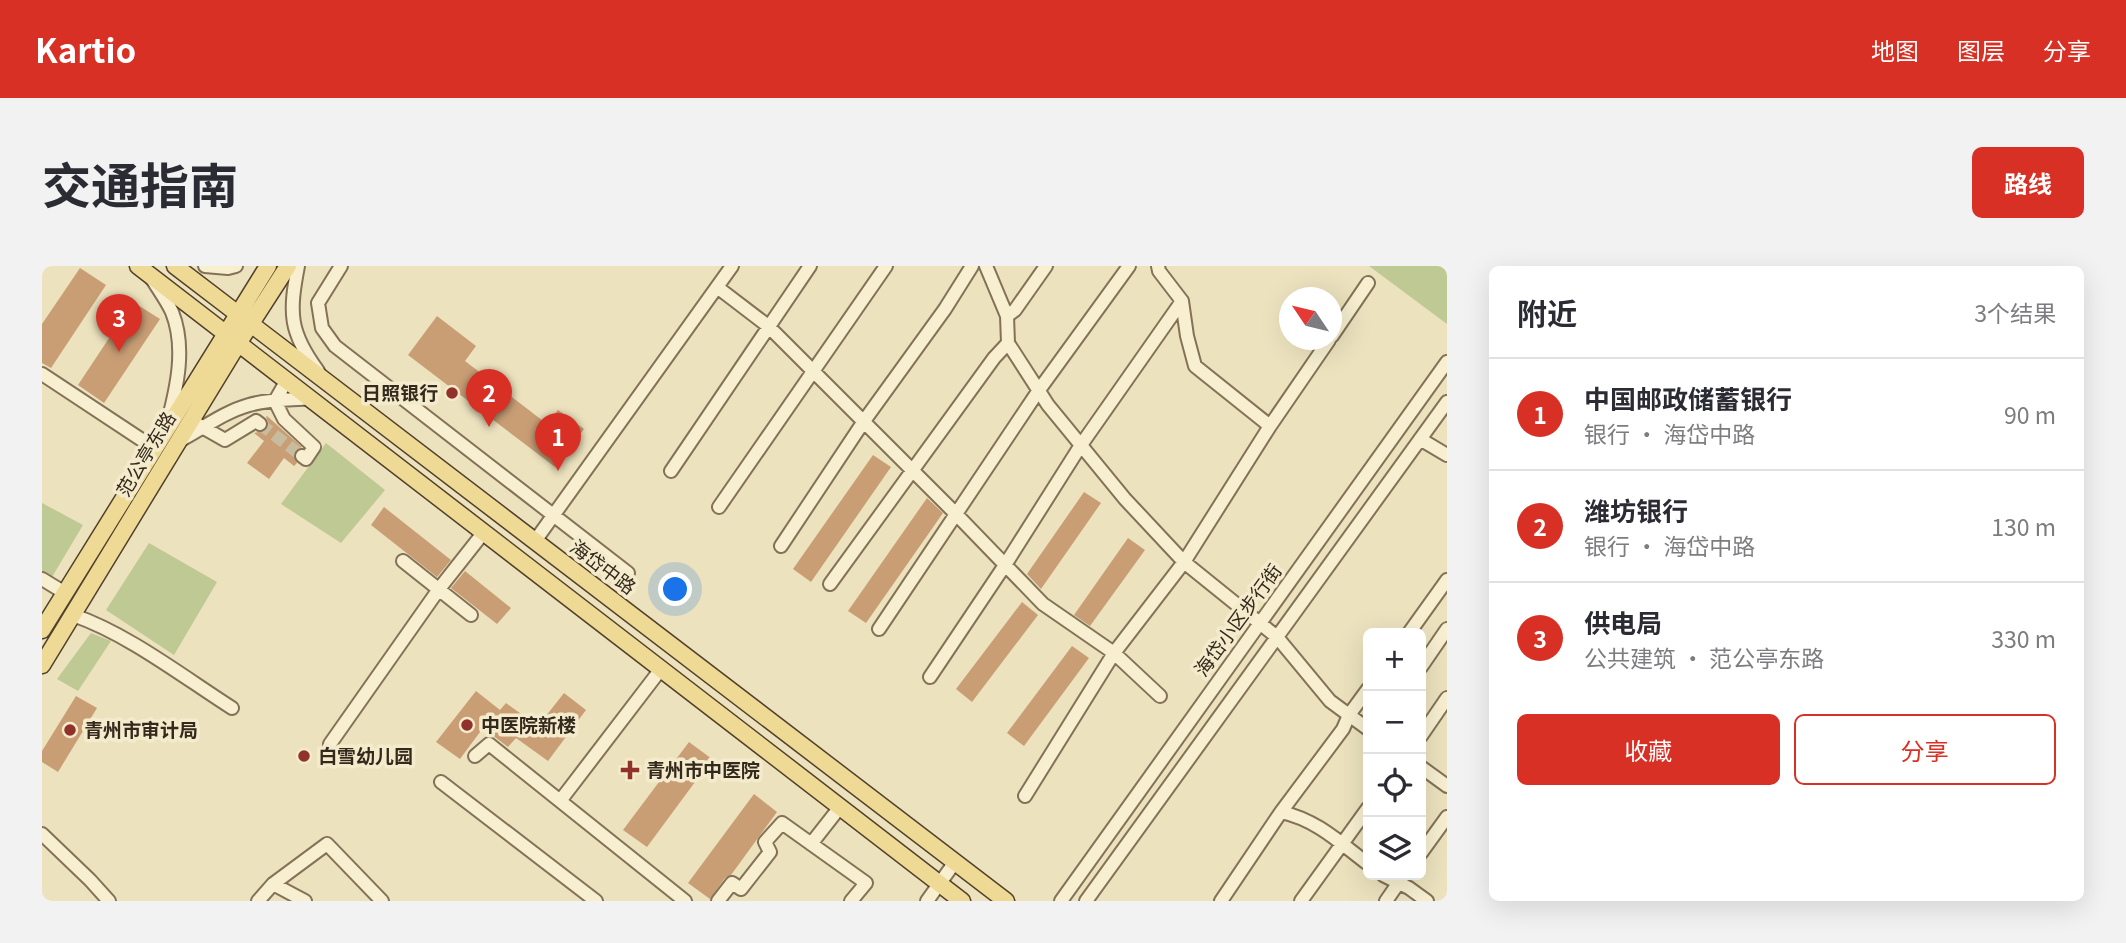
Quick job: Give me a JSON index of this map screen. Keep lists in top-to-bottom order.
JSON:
{
  "streets": {
    "main road": ["范公亭东路", "海岱中路"],
    "street": ["海岱小区步行街"]
  },
  "crossings": [
    ["范公亭东路", "海岱中路"]
  ],
  "places": {
    "other": [
      "日照银行",
      "中医院新楼",
      "青州市审计局",
      "白雪幼儿园"
    ],
    "health": ["青州市中医院"]
  },
  "north": "top left",
  "page": {
    "header": "Kartio",
    "nav": ["地图", "图层", "分享"],
    "title": "交通指南",
    "buttons": [
      "路线",
      ["收藏", "分享"]
    ],
    "heading": ["附近", "3个结果"],
    "pins": ["3", "2", "1"],
    "list": [
      {
        "mark": "1",
        "name": "中国邮政储蓄银行",
        "note": "银行 · 海岱中路",
        "value": "90 m"
      },
      {
        "mark": "2",
        "name": "潍坊银行",
        "note": "银行 · 海岱中路",
        "value": "130 m"
      },
      {
        "mark": "3",
        "name": "供电局",
        "note": "公共建筑 · 范公亭东路",
        "value": "330 m"
      }
    ],
    "map_buttons": ["+", "−"]
  }
}
